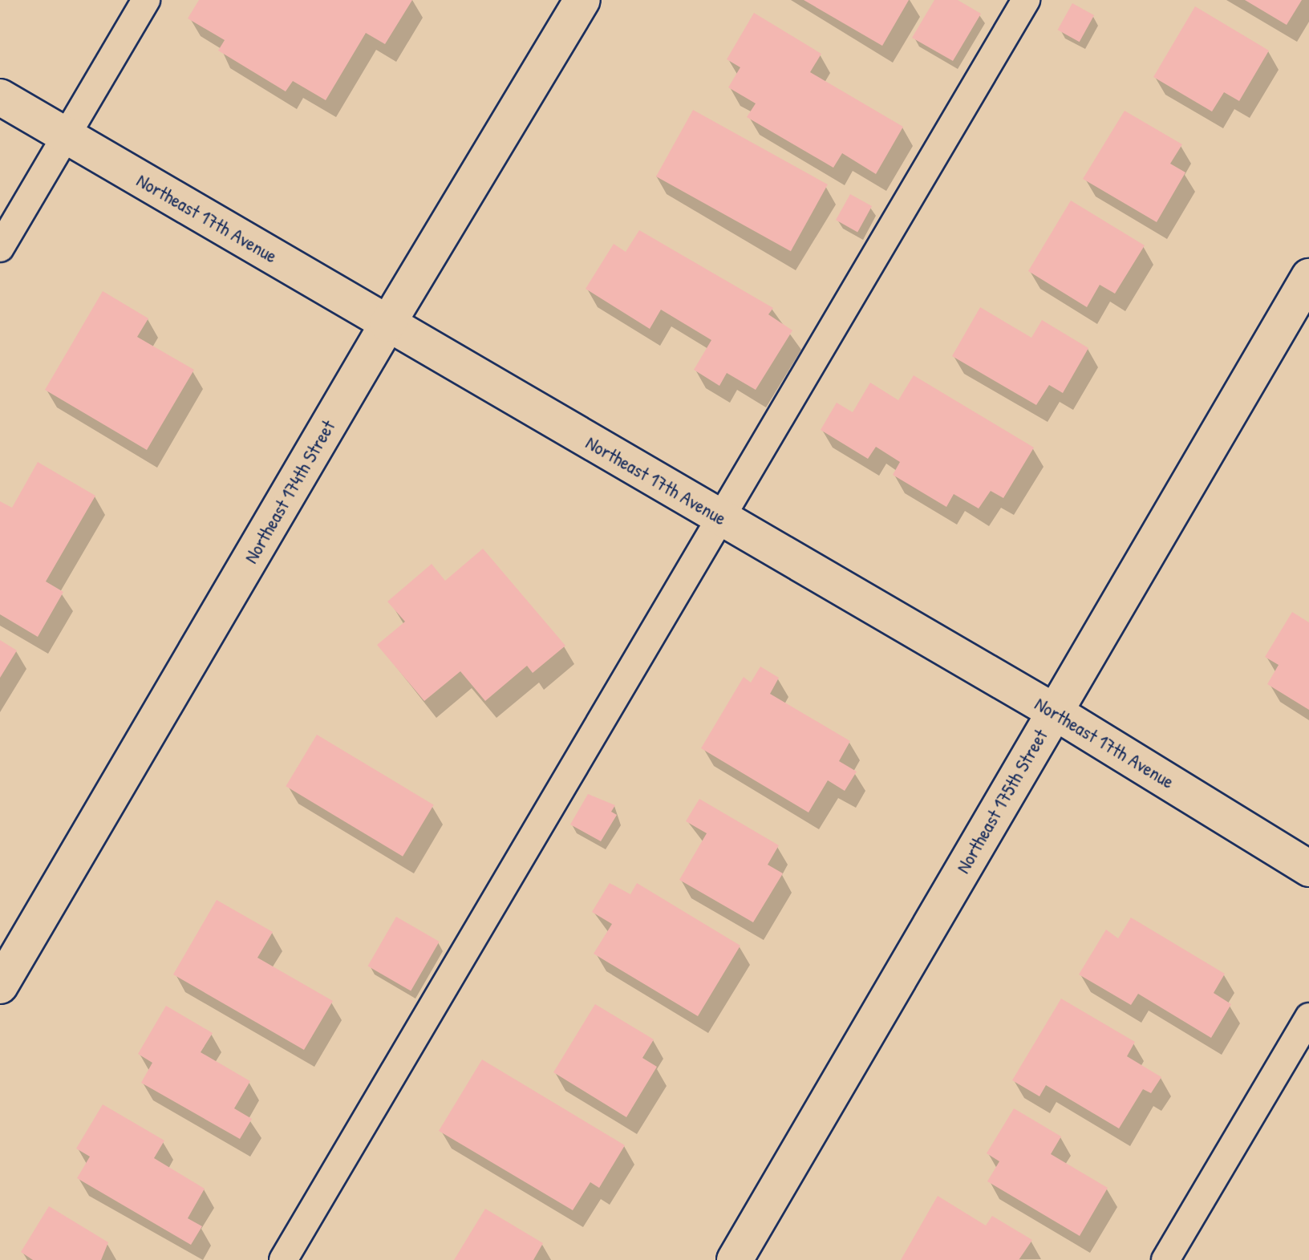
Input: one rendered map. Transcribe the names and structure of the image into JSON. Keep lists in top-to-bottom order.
{
  "streets": {
    "street": ["Northeast 17th Avenue", "Northeast 174th Street", "Northeast 175th Street"]
  },
  "crossings": [
    ["Northeast 17th Avenue", "Northeast 174th Street"],
    ["Northeast 17th Avenue", "Northeast 175th Street"]
  ]
}
